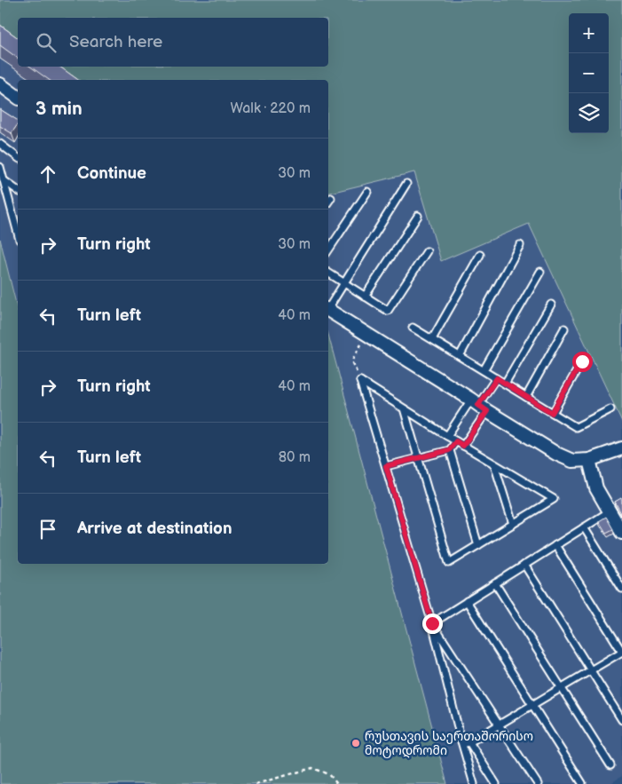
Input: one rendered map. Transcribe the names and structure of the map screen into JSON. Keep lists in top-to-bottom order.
{
  "places": ["რუსთავის საერთაშორისო მოტოდრომი"],
  "page": {
    "map_buttons": ["+", "−"],
    "search": "Search here",
    "heading": ["3 min", "Walk · 220 m"],
    "list": [
      ["Continue", "30 m"],
      ["Turn right", "30 m"],
      ["Turn left", "40 m"],
      ["Turn right", "40 m"],
      ["Turn left", "80 m"],
      "Arrive at destination"
    ]
  }
}
